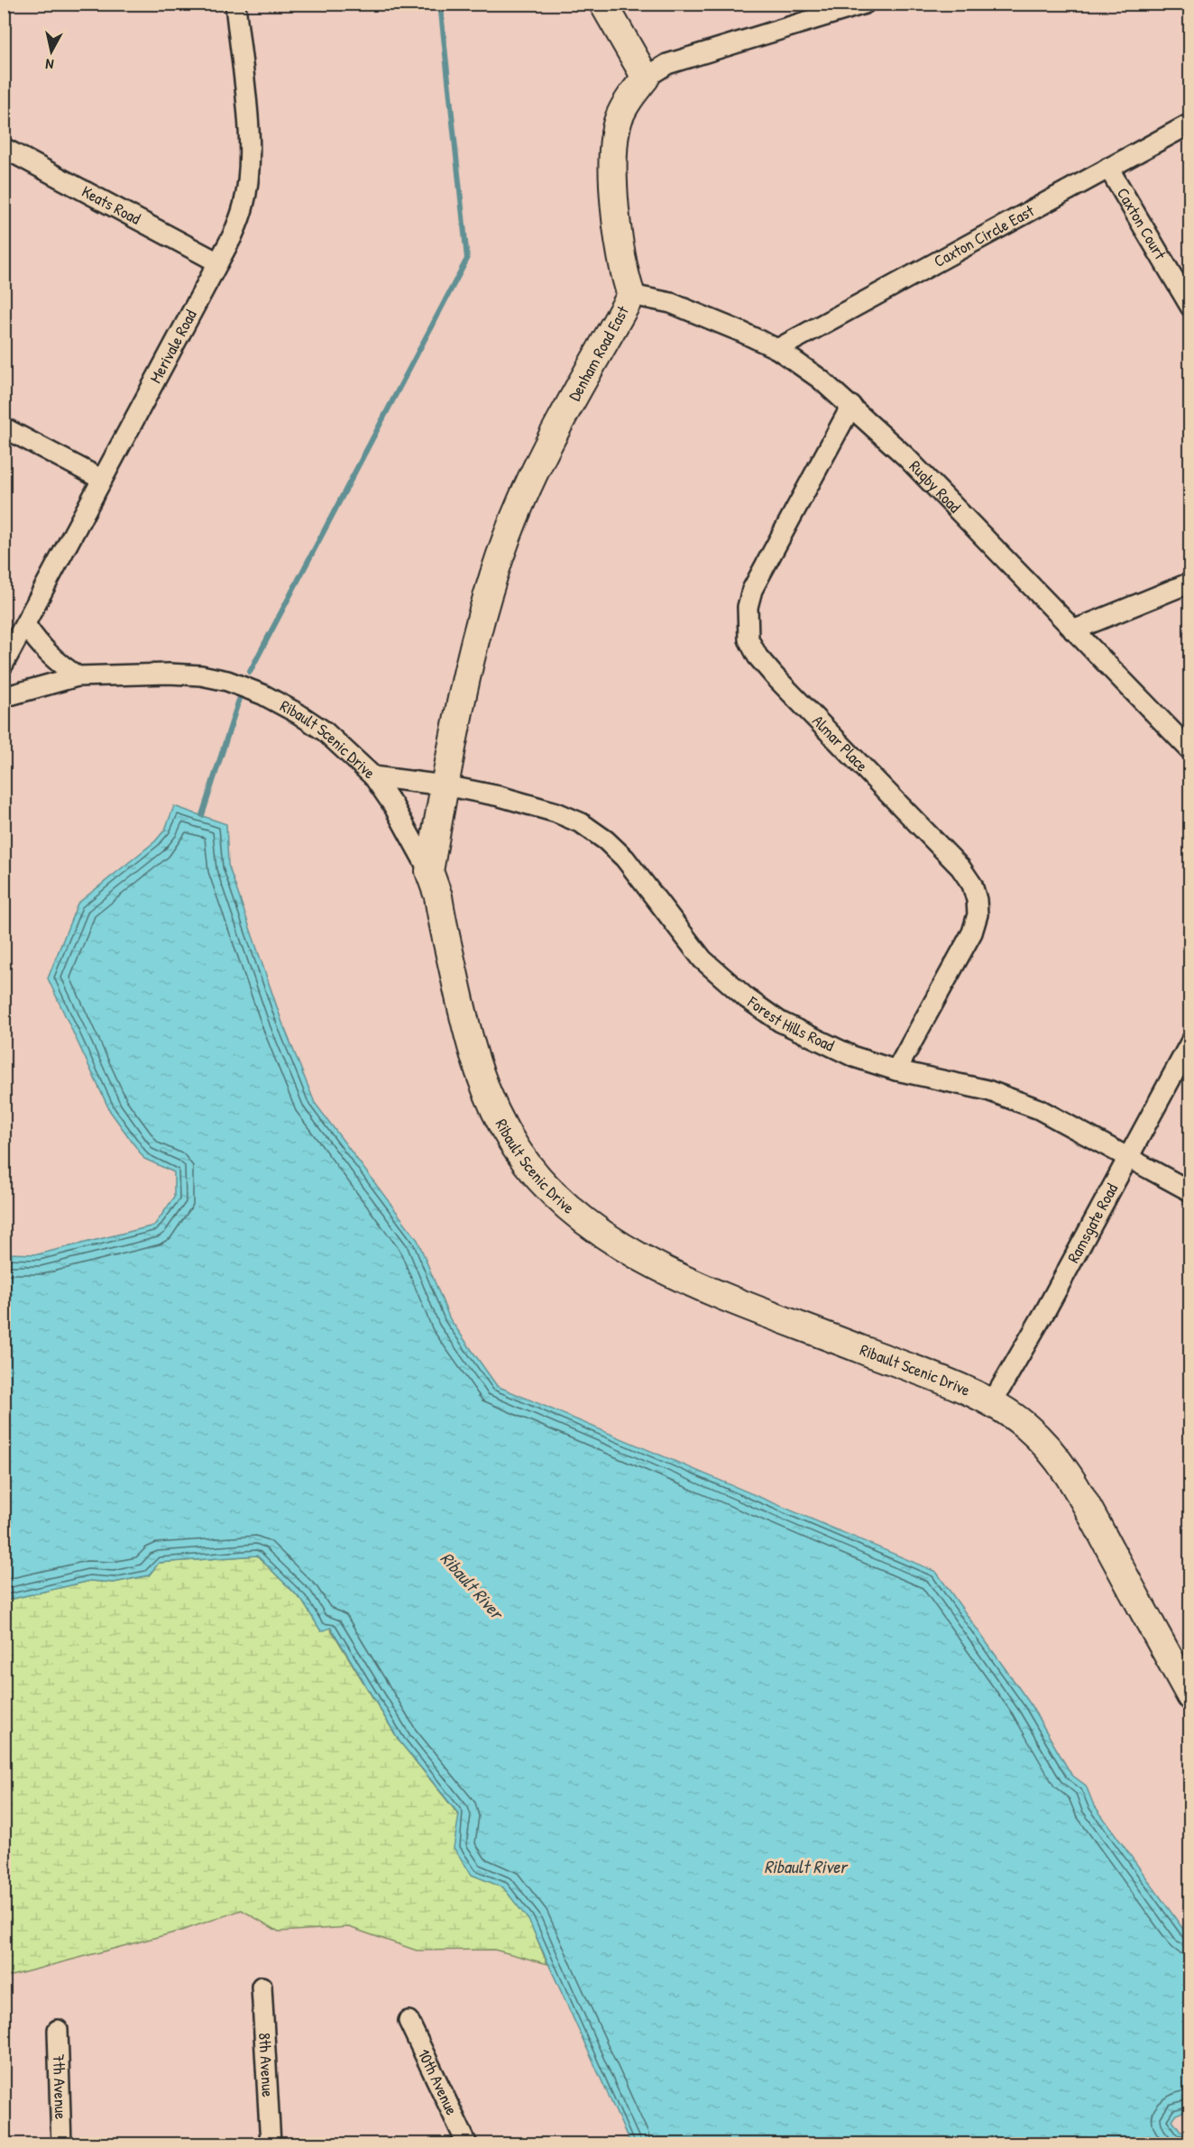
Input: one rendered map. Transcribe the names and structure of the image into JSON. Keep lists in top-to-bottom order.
{
  "streets": {
    "street": [
      "Keats Road",
      "Caxton Court",
      "Caxton Circle East",
      "Merivale Road",
      "Denham Road East",
      "Rugby Road",
      "Ribault Scenic Drive",
      "Almar Place",
      "Forest Hills Road",
      "Ramsgate Road",
      "8th Avenue",
      "10th Avenue",
      "7th Avenue"
    ]
  },
  "crossings": [
    ["Keats Road", "Merivale Road"],
    ["Caxton Court", "Caxton Circle East"],
    ["Caxton Circle East", "Rugby Road"],
    ["Denham Road East", "Rugby Road"],
    ["Denham Road East", "Ribault Scenic Drive"],
    ["Denham Road East", "Forest Hills Road"],
    ["Rugby Road", "Almar Place"],
    ["Ribault Scenic Drive", "Forest Hills Road"],
    ["Ribault Scenic Drive", "Ramsgate Road"],
    ["Almar Place", "Forest Hills Road"],
    ["Forest Hills Road", "Ramsgate Road"]
  ],
  "water": ["Ribault River"],
  "north": "bottom"
}
